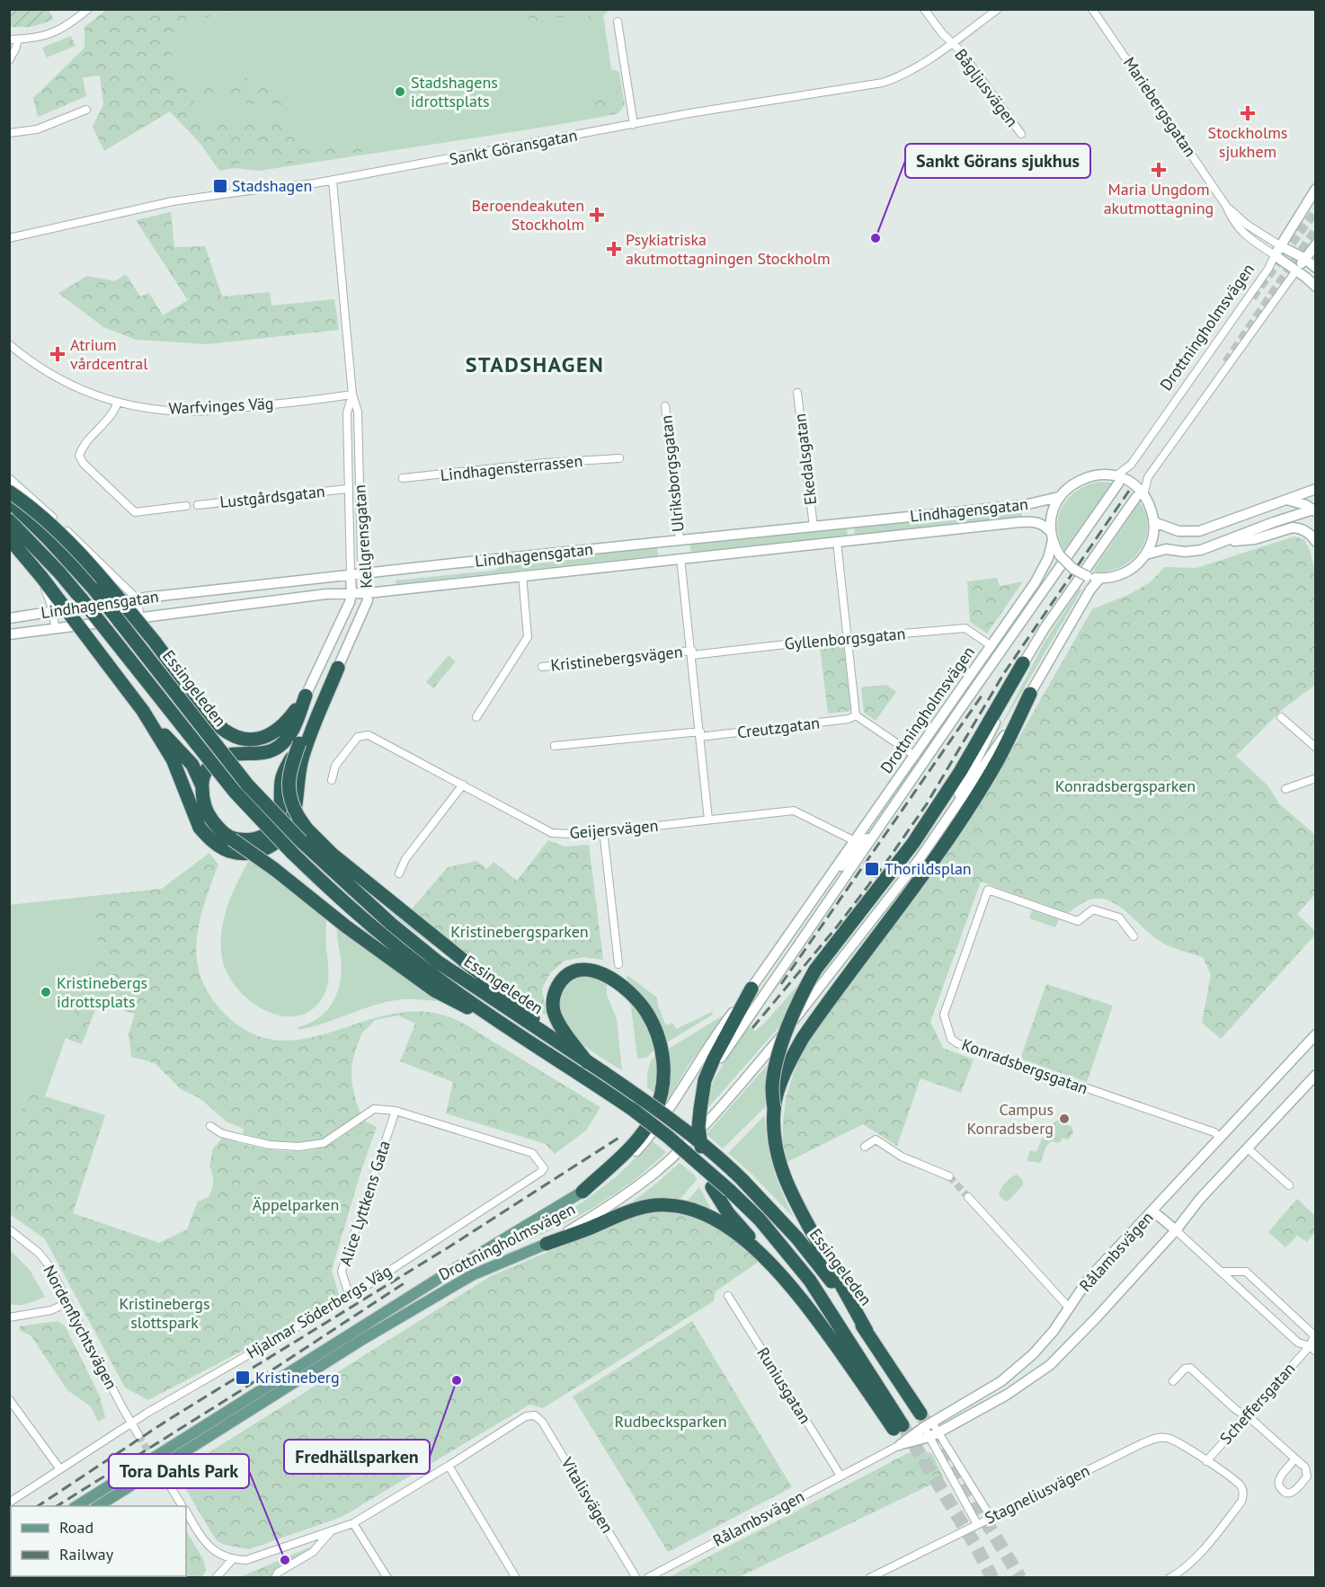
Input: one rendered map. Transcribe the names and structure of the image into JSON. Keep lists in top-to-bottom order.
{
  "streets": {
    "highway": ["Essingeleden"],
    "main road": [
      "Mariebergsgatan",
      "Drottningholmsvägen",
      "Lindhagensgatan",
      "Kellgrensgatan",
      "Rålambsvägen"
    ],
    "street": [
      "Bågljusvägen",
      "Sankt Göransgatan",
      "Warfvinges Väg",
      "Ekedalsgatan",
      "Lindhagensterrassen",
      "Ulriksborgsgatan",
      "Lustgårdsgatan",
      "Gyllenborgsgatan",
      "Kristinebergsvägen",
      "Creutzgatan",
      "Geijersvägen",
      "Konradsbergsgatan",
      "Alice Lyttkens Gata",
      "Hjalmar Söderbergs Väg",
      "Nordenflychtsvägen",
      "Runiusgatan",
      "Scheffersgatan",
      "Stagneliusvägen",
      "Vitalisvägen"
    ]
  },
  "crossings": [
    ["Bågljusvägen", "Sankt Göransgatan"],
    ["Mariebergsgatan", "Drottningholmsvägen"],
    ["Sankt Göransgatan", "Kellgrensgatan"],
    ["Drottningholmsvägen", "Lindhagensgatan"],
    ["Drottningholmsvägen", "Gyllenborgsgatan"],
    ["Drottningholmsvägen", "Geijersvägen"],
    ["Warfvinges Väg", "Kellgrensgatan"],
    ["Ekedalsgatan", "Lindhagensgatan"],
    ["Ulriksborgsgatan", "Lindhagensgatan"],
    ["Lustgårdsgatan", "Kellgrensgatan"],
    ["Lindhagensgatan", "Kellgrensgatan"],
    ["Lindhagensgatan", "Kristinebergsvägen"],
    ["Gyllenborgsgatan", "Kristinebergsvägen"],
    ["Kristinebergsvägen", "Creutzgatan"],
    ["Kristinebergsvägen", "Geijersvägen"],
    ["Essingeleden", "Rålambsvägen"],
    ["Konradsbergsgatan", "Rålambsvägen"],
    ["Alice Lyttkens Gata", "Hjalmar Söderbergs Väg"],
    ["Rålambsvägen", "Runiusgatan"],
    ["Hjalmar Söderbergs Väg", "Nordenflychtsvägen"],
    ["Scheffersgatan", "Stagneliusvägen"]
  ],
  "districts": ["STADSHAGEN"],
  "parks": [
    "Konradsbergsparken",
    "Kristinebergsparken",
    "Äppelparken",
    "Kristinebergs slottspark",
    "Rudbecksparken"
  ],
  "places": {
    "other": [
      "Stadshagens idrottsplats",
      "Sankt Görans sjukhus",
      "Kristinebergs idrottsplats",
      "Campus Konradsberg",
      "Fredhällsparken",
      "Tora Dahls Park"
    ],
    "health": [
      "Stockholms sjukhem",
      "Maria Ungdom akutmottagning",
      "Beroendeakuten Stockholm",
      "Psykiatriska akutmottagningen Stockholm",
      "Atrium vårdcentral"
    ],
    "transit": ["Stadshagen", "Thorildsplan", "Kristineberg"]
  },
  "legend": ["Road", "Railway"]
}
